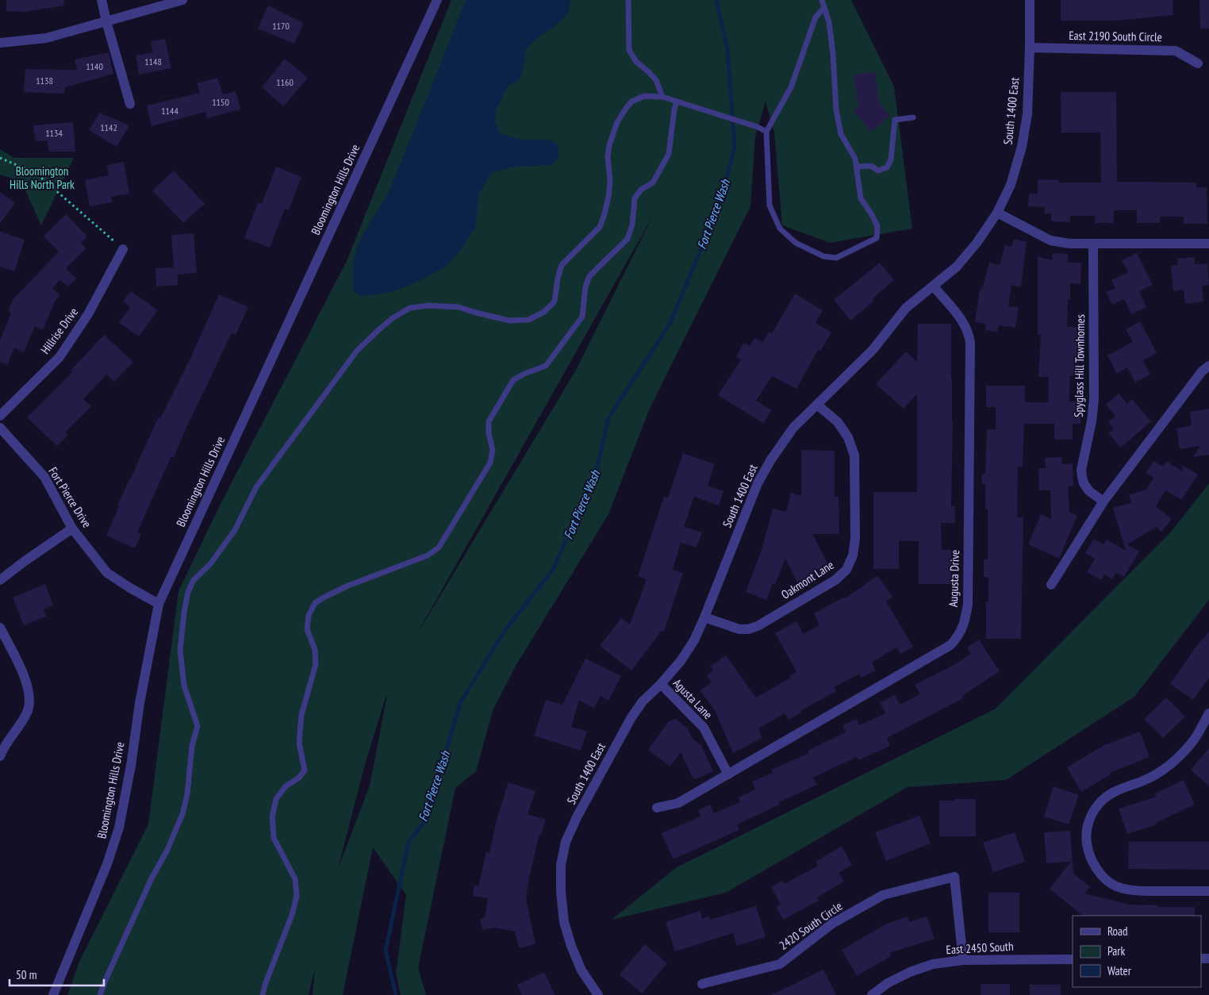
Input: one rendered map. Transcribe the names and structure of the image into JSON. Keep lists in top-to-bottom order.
{
  "streets": {
    "street": [
      "East 2190 South Circle",
      "South 1400 East",
      "Bloomington Hills Drive",
      "Hillrise Drive",
      "Spyglass Hill Townhomes",
      "Fort Pierce Drive",
      "Augusta Drive",
      "Oakmont Lane",
      "Agusta Lane",
      "2420 South Circle",
      "East 2450 South"
    ]
  },
  "crossings": [
    ["East 2190 South Circle", "South 1400 East"],
    ["South 1400 East", "Augusta Drive"],
    ["South 1400 East", "Oakmont Lane"],
    ["South 1400 East", "Agusta Lane"],
    ["Bloomington Hills Drive", "Fort Pierce Drive"],
    ["Augusta Drive", "Agusta Lane"],
    ["2420 South Circle", "East 2450 South"]
  ],
  "water": ["Fort Pierce Wash"],
  "parks": ["Bloomington Hills North Park"],
  "house_numbers": [
    "1170",
    "1148",
    "1140",
    "1138",
    "1160",
    "1150",
    "1144",
    "1142",
    "1134"
  ],
  "legend": ["Road", "Park", "Water"],
  "scale_bar": "50 m"
}
